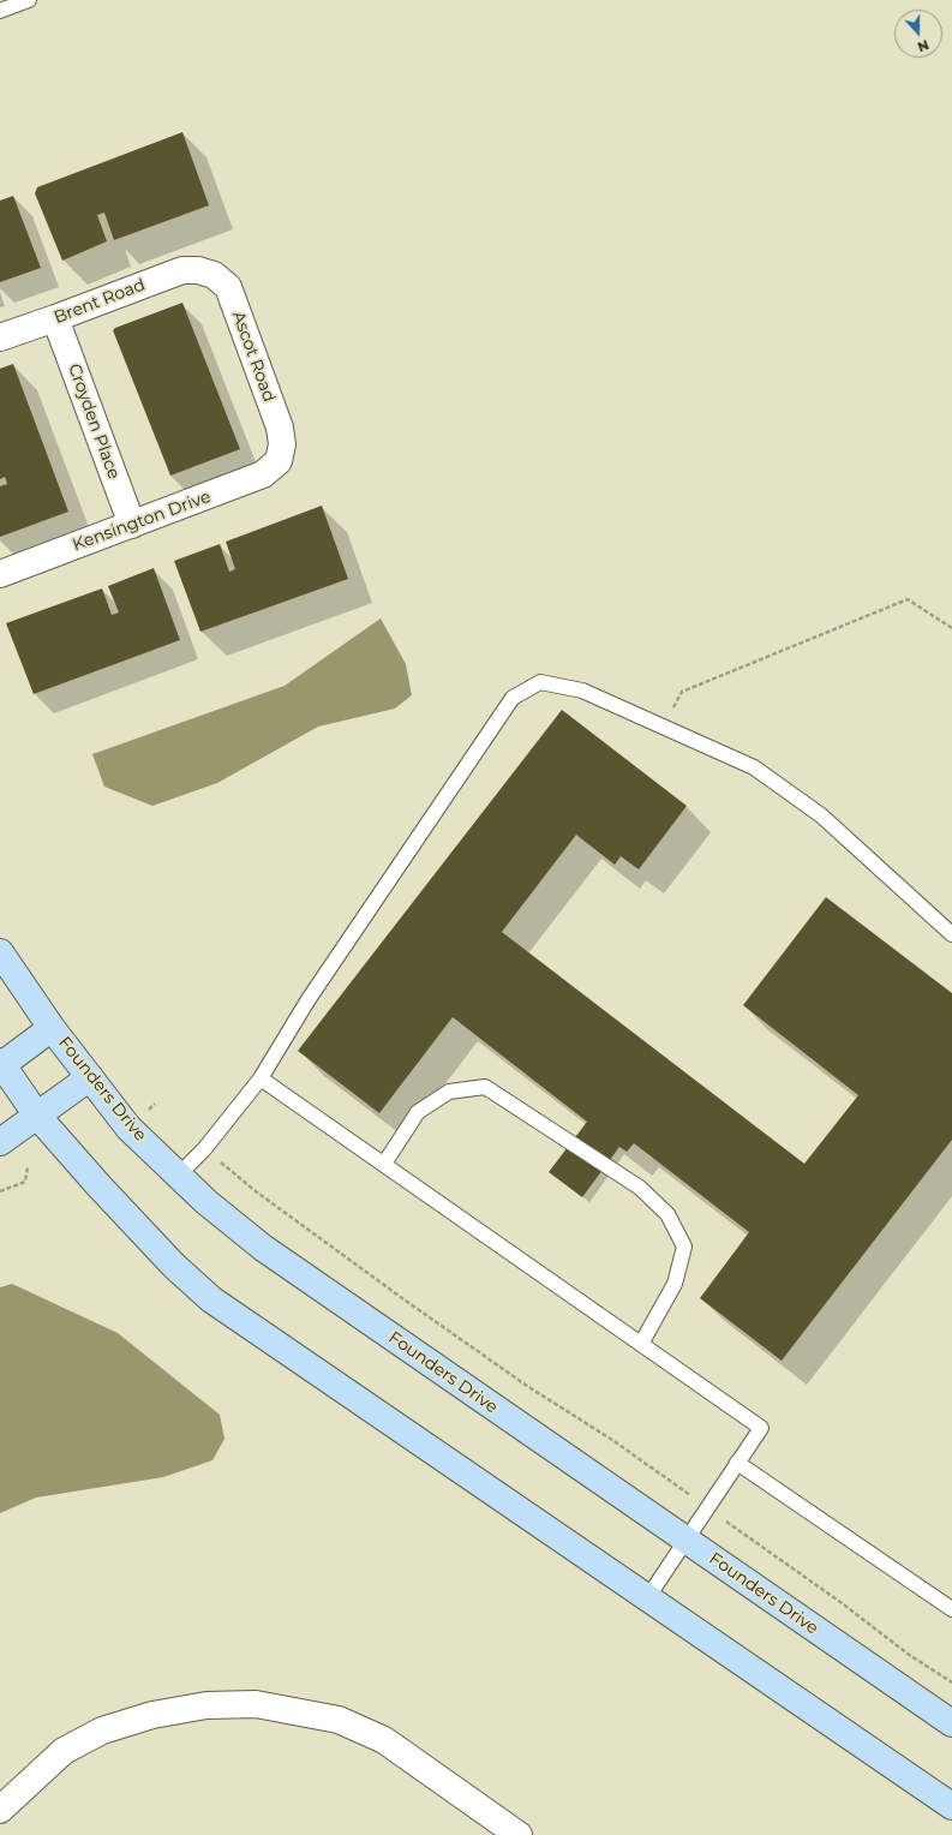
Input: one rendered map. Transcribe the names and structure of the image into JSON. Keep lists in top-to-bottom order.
{
  "streets": {
    "main road": ["Founders Drive"],
    "street": [
      "Brent Road",
      "Ascot Road",
      "Croyden Place",
      "Kensington Drive"
    ]
  },
  "crossings": [
    ["Brent Road", "Ascot Road"],
    ["Brent Road", "Croyden Place"],
    ["Ascot Road", "Kensington Drive"],
    ["Croyden Place", "Kensington Drive"]
  ],
  "north": "bottom"
}
